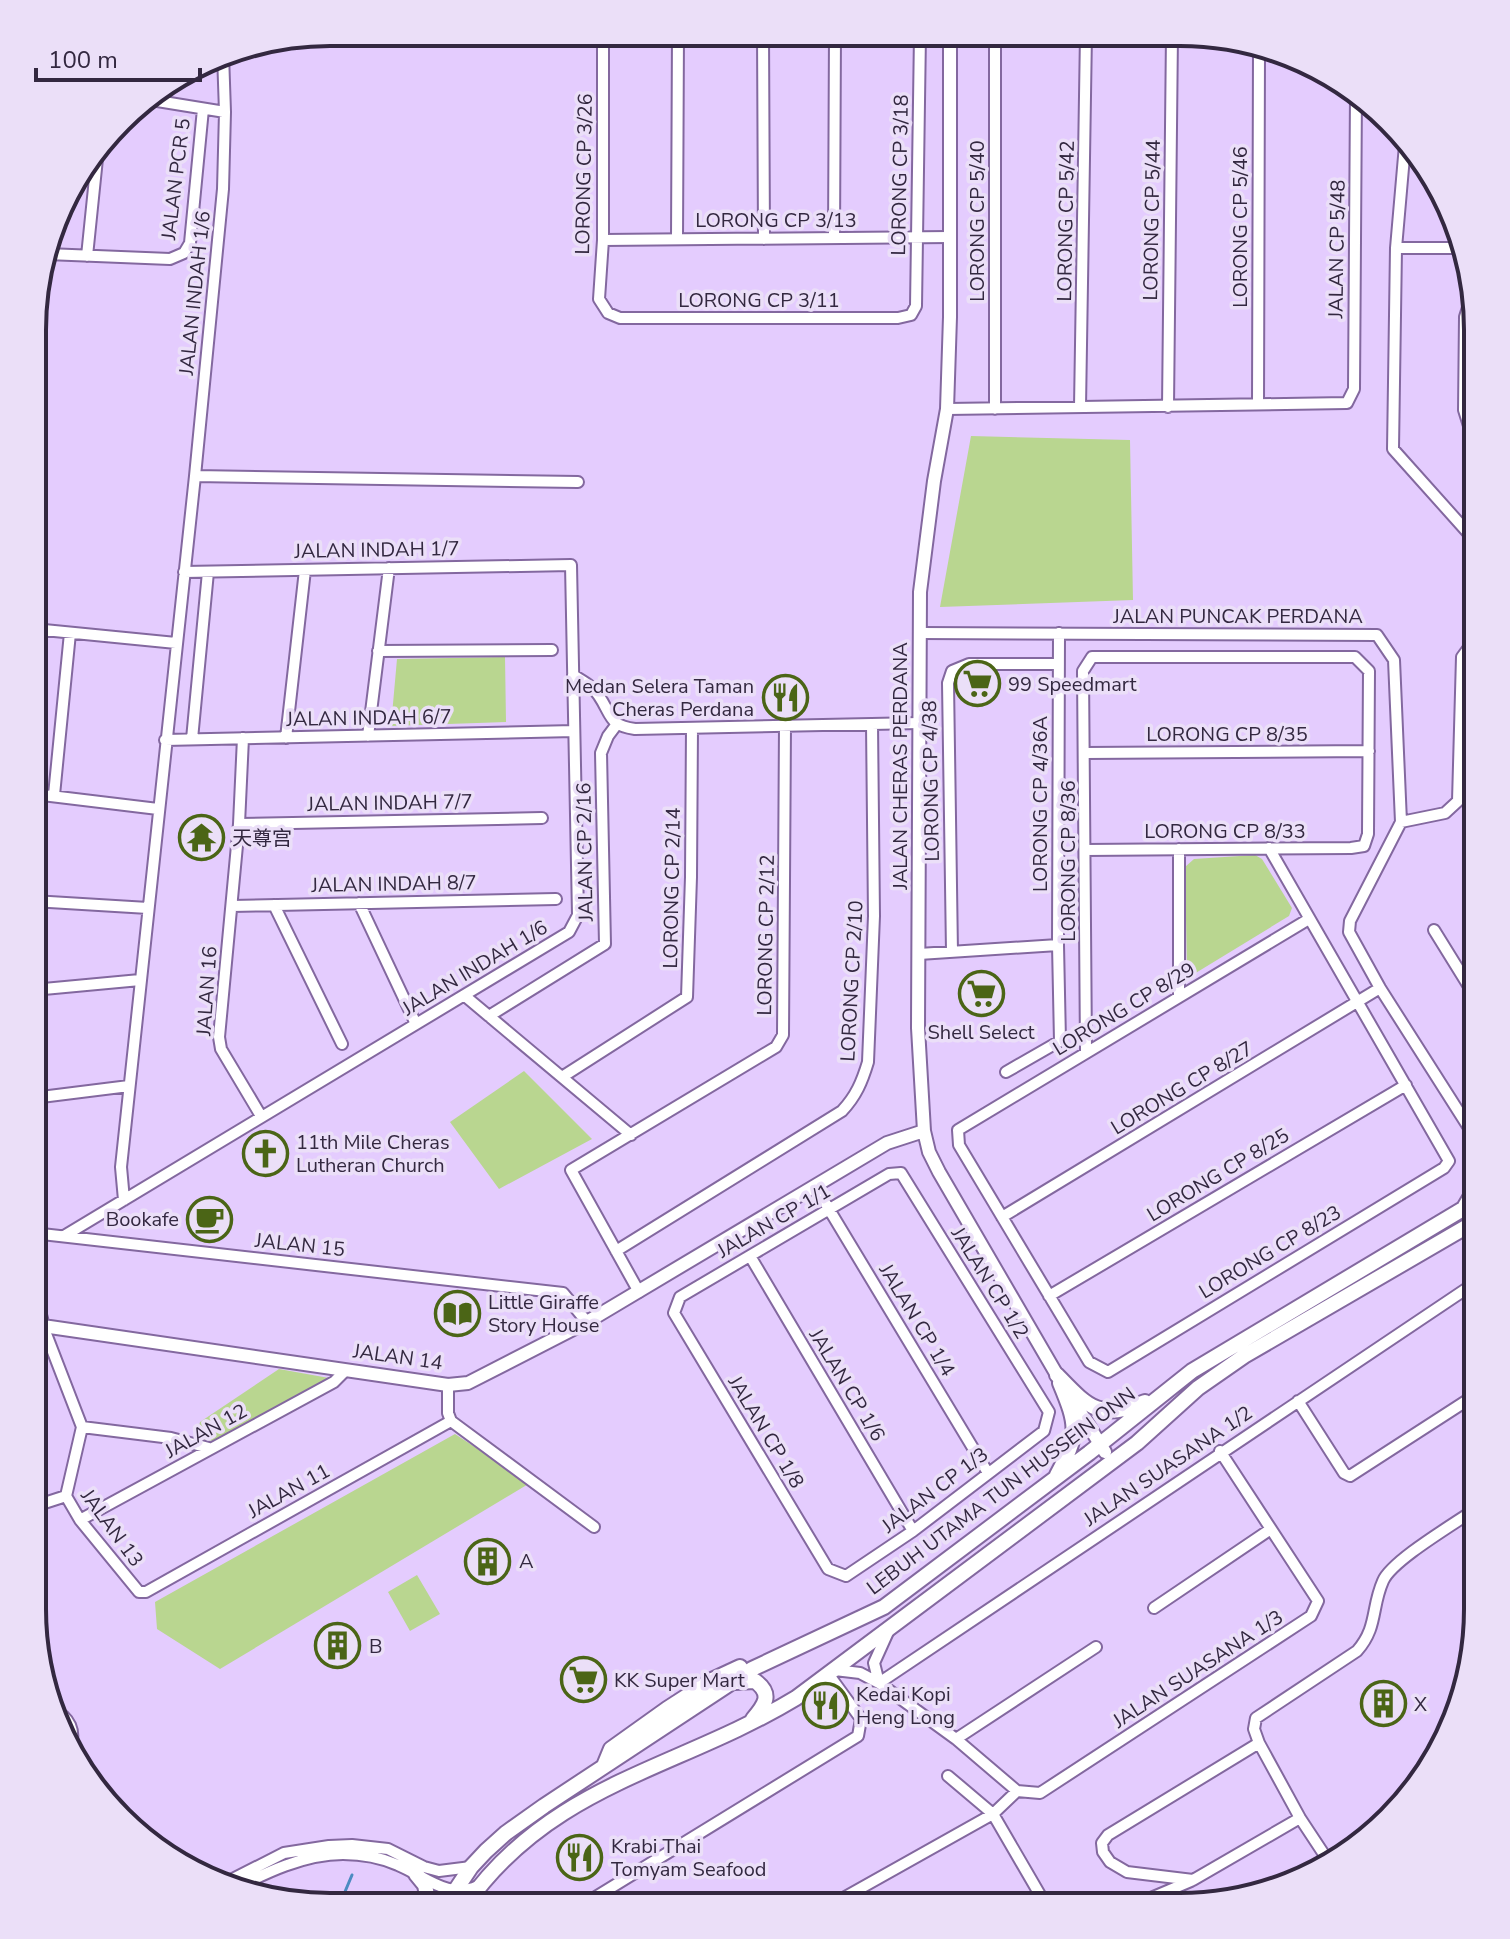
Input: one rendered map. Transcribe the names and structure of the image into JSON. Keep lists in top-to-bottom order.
{
  "streets": {
    "main road": ["LEBUH UTAMA TUN HUSSEIN ONN"],
    "street": [
      "LORONG CP 3/26",
      "LORONG CP 3/18",
      "JALAN PCR 5",
      "LORONG CP 3/13",
      "LORONG CP 5/44",
      "LORONG CP 5/40",
      "LORONG CP 5/42",
      "LORONG CP 5/46",
      "JALAN CP 5/48",
      "JALAN INDAH 1/6",
      "LORONG CP 3/11",
      "JALAN INDAH 1/7",
      "JALAN PUNCAK PERDANA",
      "JALAN INDAH 6/7",
      "LORONG CP 8/35",
      "JALAN CHERAS PERDANA",
      "LORONG CP 4/38",
      "JALAN INDAH 7/7",
      "LORONG CP 4/36A",
      "LORONG CP 8/33",
      "JALAN CP 2/16",
      "LORONG CP 8/36",
      "JALAN INDAH 8/7",
      "LORONG CP 2/14",
      "LORONG CP 2/12",
      "LORONG CP 2/10",
      "JALAN 16",
      "LORONG CP 8/29",
      "LORONG CP 8/27",
      "LORONG CP 8/25",
      "JALAN CP 1/1",
      "JALAN 15",
      "LORONG CP 8/23",
      "JALAN CP 1/2",
      "JALAN CP 1/4",
      "JALAN 14",
      "JALAN CP 1/6",
      "JALAN 12",
      "JALAN CP 1/8",
      "JALAN SUASANA 1/2",
      "JALAN CP 1/3",
      "JALAN 11",
      "JALAN 13",
      "JALAN SUASANA 1/3"
    ]
  },
  "crossings": [
    ["LORONG CP 3/26", "LORONG CP 3/13"],
    ["LORONG CP 3/26", "LORONG CP 3/11"],
    ["LORONG CP 3/18", "LORONG CP 3/13"],
    ["LORONG CP 3/18", "LORONG CP 3/11"],
    ["LORONG CP 3/13", "JALAN CHERAS PERDANA"],
    ["LORONG CP 5/46", "JALAN CP 5/48"],
    ["JALAN INDAH 1/6", "JALAN INDAH 1/7"],
    ["JALAN INDAH 1/6", "JALAN INDAH 6/7"],
    ["JALAN INDAH 1/6", "JALAN 16"],
    ["JALAN INDAH 1/6", "JALAN 15"],
    ["JALAN PUNCAK PERDANA", "JALAN CHERAS PERDANA"],
    ["JALAN PUNCAK PERDANA", "LORONG CP 4/36A"],
    ["JALAN PUNCAK PERDANA", "LORONG CP 8/27"],
    ["JALAN INDAH 6/7", "JALAN 16"],
    ["LORONG CP 8/35", "LORONG CP 8/33"],
    ["LORONG CP 8/35", "LORONG CP 8/36"],
    ["JALAN CHERAS PERDANA", "JALAN 14"],
    ["JALAN CHERAS PERDANA", "LEBUH UTAMA TUN HUSSEIN ONN"],
    ["LORONG CP 4/38", "LORONG CP 4/36A"],
    ["JALAN INDAH 7/7", "JALAN 16"],
    ["LORONG CP 8/33", "LORONG CP 8/36"],
    ["LORONG CP 8/36", "LORONG CP 8/29"],
    ["JALAN INDAH 8/7", "JALAN 16"],
    ["LORONG CP 2/12", "LORONG CP 2/10"],
    ["LORONG CP 8/29", "LORONG CP 8/27"],
    ["LORONG CP 8/25", "LORONG CP 8/23"],
    ["JALAN CP 1/1", "JALAN CP 1/2"],
    ["JALAN CP 1/1", "JALAN CP 1/4"],
    ["JALAN CP 1/1", "JALAN CP 1/6"],
    ["JALAN CP 1/1", "JALAN CP 1/8"],
    ["JALAN 15", "JALAN 14"],
    ["JALAN CP 1/2", "JALAN CP 1/3"],
    ["JALAN CP 1/4", "JALAN 14"],
    ["JALAN CP 1/4", "JALAN CP 1/3"],
    ["JALAN 14", "JALAN 12"],
    ["JALAN CP 1/6", "JALAN CP 1/3"],
    ["JALAN 12", "JALAN 13"],
    ["JALAN CP 1/8", "JALAN CP 1/3"],
    ["JALAN SUASANA 1/2", "JALAN SUASANA 1/3"],
    ["JALAN 11", "JALAN 13"]
  ],
  "places": {
    "supermarket": ["99 Speedmart", "Shell Select", "KK Super Mart"],
    "restaurant": ["Medan Selera Taman Cheras Perdana", "Kedai Kopi Heng Long", "Krabi Thai Tomyam Seafood"],
    "temple": ["天尊宫"],
    "church": ["11th Mile Cheras Lutheran Church"],
    "cafe": ["Bookafe"],
    "library": ["Little Giraffe Story House"],
    "building": ["A", "B", "X"]
  },
  "scale_bar": "100 m"
}
